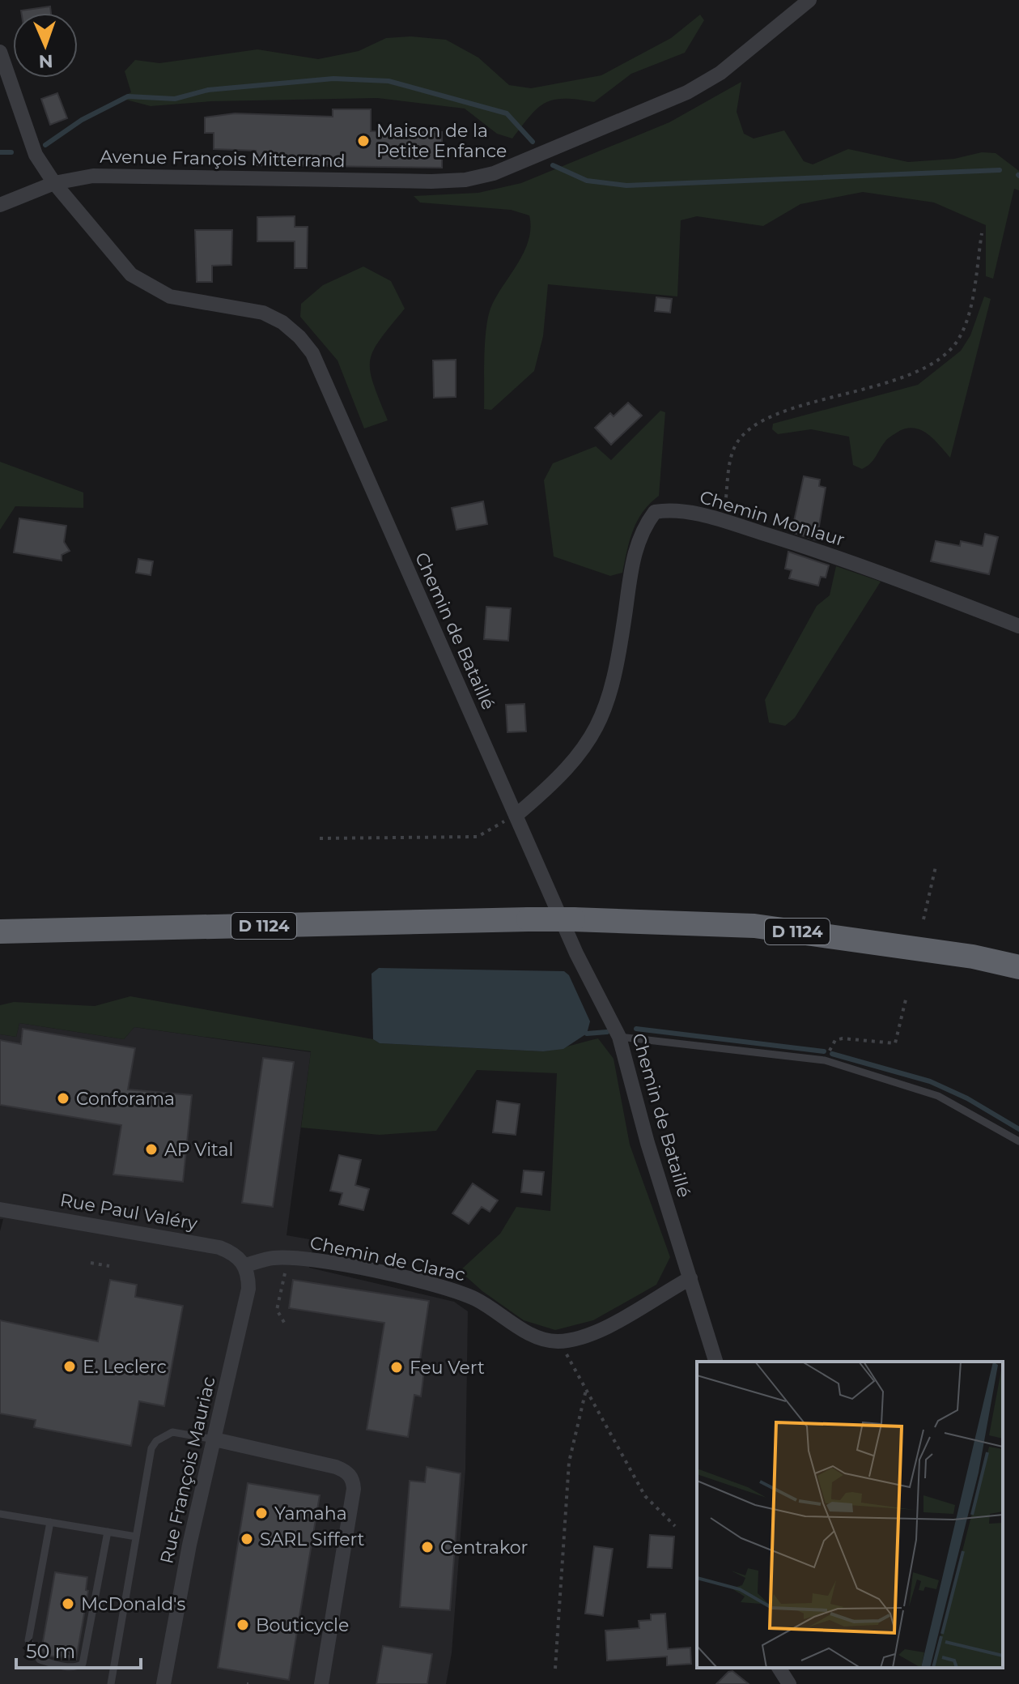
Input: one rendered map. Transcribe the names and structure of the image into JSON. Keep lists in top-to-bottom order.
{
  "streets": {
    "highway": ["D 1124"],
    "street": [
      "Avenue François Mitterrand",
      "Chemin Monlaur",
      "Chemin de Bataillé",
      "Rue Paul Valéry",
      "Chemin de Clarac",
      "Rue François Mauriac"
    ]
  },
  "crossings": [
    ["Avenue François Mitterrand", "Chemin de Bataillé"],
    ["Chemin Monlaur", "Chemin de Bataillé"],
    ["Rue Paul Valéry", "Chemin de Clarac"],
    ["Rue Paul Valéry", "Rue François Mauriac"],
    ["Chemin de Clarac", "Rue François Mauriac"]
  ],
  "places": [
    "Maison de la Petite Enfance",
    "Conforama",
    "AP Vital",
    "E. Leclerc",
    "Feu Vert",
    "Yamaha",
    "SARL Siffert",
    "Centrakor",
    "McDonald's",
    "Bouticycle"
  ],
  "scale_bar": "50 m",
  "north": "bottom"
}
